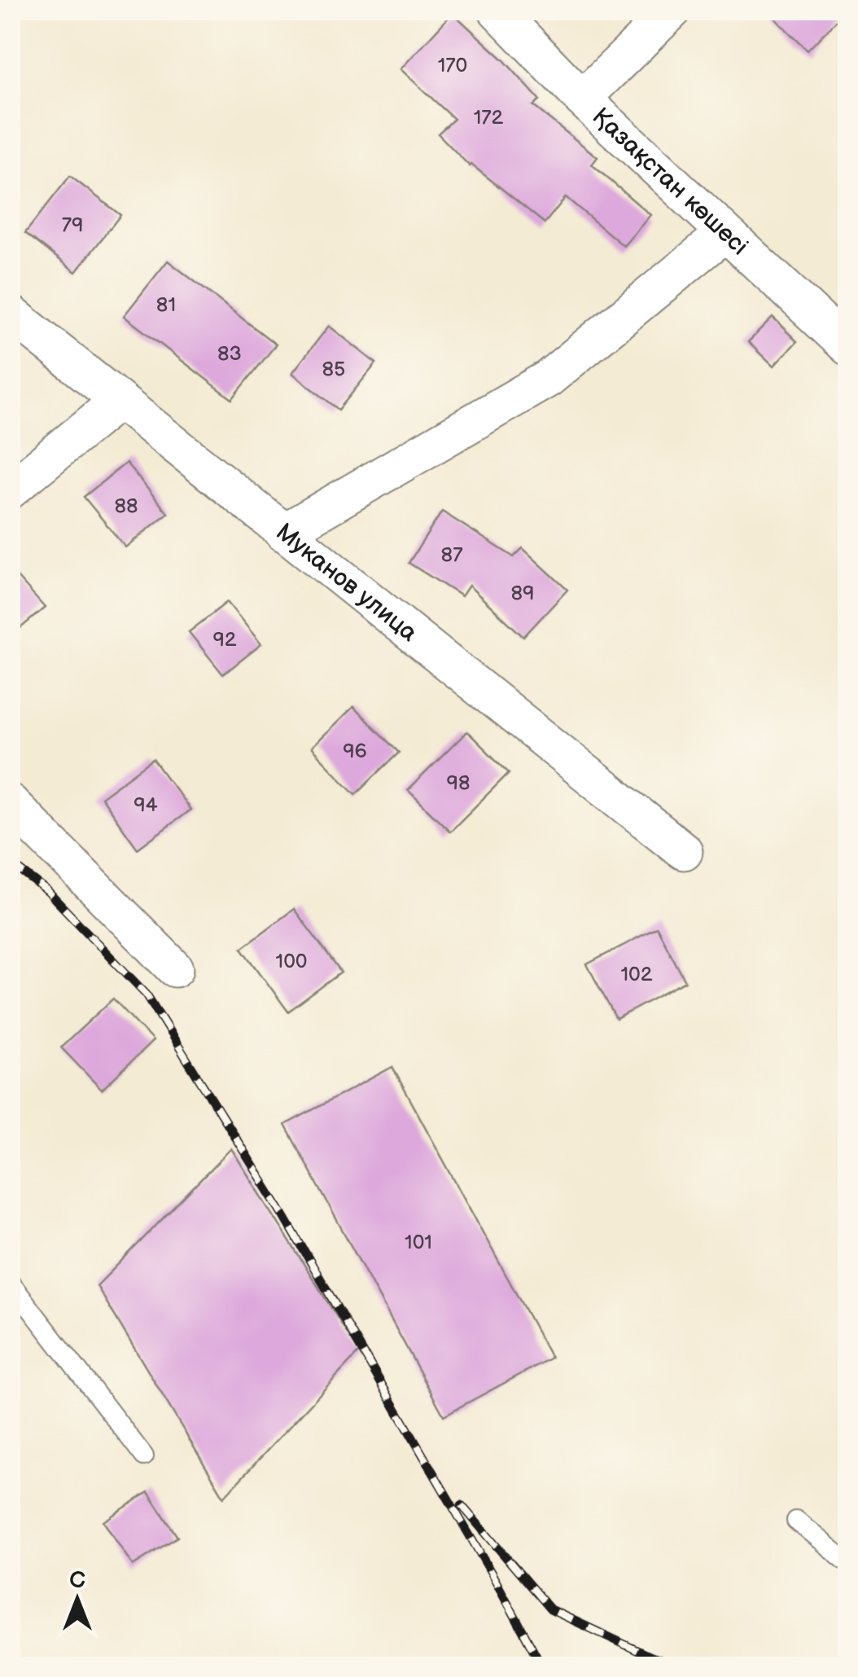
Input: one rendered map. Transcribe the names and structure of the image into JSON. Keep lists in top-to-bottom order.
{
  "streets": {
    "street": ["Қазақстан көшесі", "Муканов улица"]
  },
  "house_numbers": [
    "170",
    "172",
    "79",
    "81",
    "83",
    "85",
    "88",
    "87",
    "89",
    "92",
    "96",
    "98",
    "94",
    "100",
    "102",
    "101"
  ],
  "north": "top"
}
